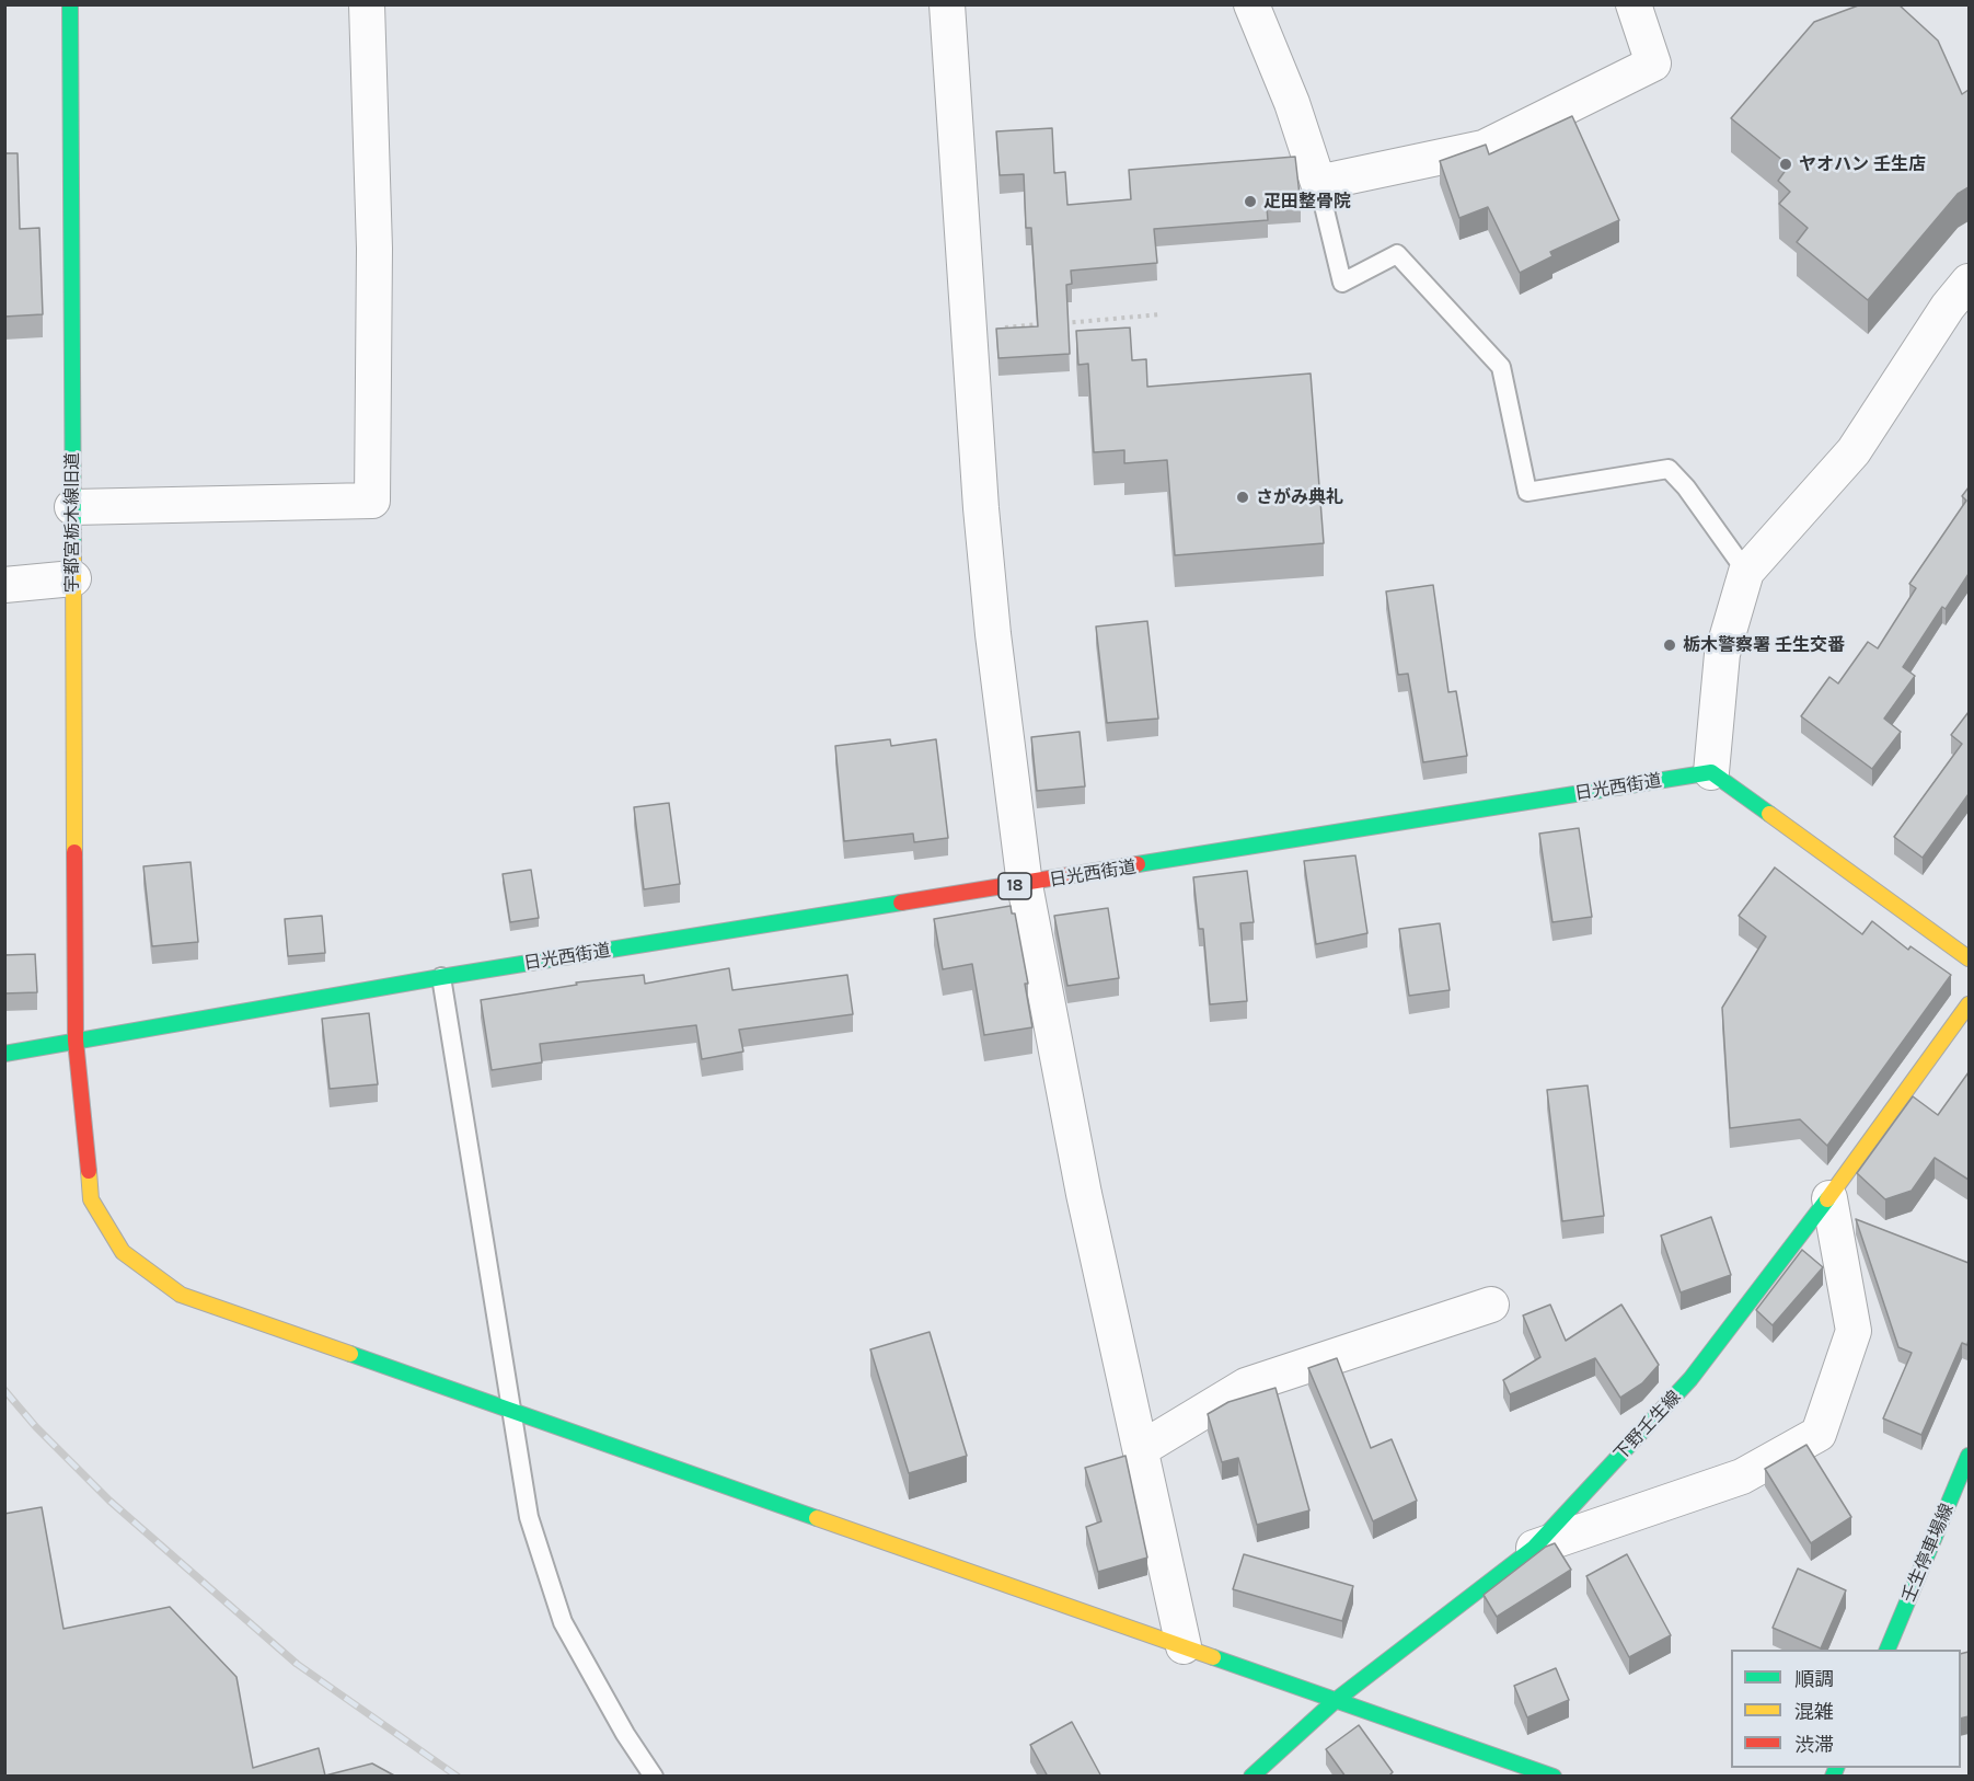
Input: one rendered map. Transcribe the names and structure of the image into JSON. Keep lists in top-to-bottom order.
{
  "streets": {
    "main road": [
      "宇都宮栃木線旧道",
      "日光西街道",
      "18",
      "下野壬生線",
      "壬生停車場線"
    ]
  },
  "crossings": [
    ["宇都宮栃木線旧道", "日光西街道"],
    ["宇都宮栃木線旧道", "下野壬生線"]
  ],
  "places": [
    "ヤオハン 壬生店",
    "疋田整骨院",
    "さがみ典礼",
    "栃木警察署 壬生交番"
  ],
  "legend": ["順調", "混雑", "渋滞"]
}
